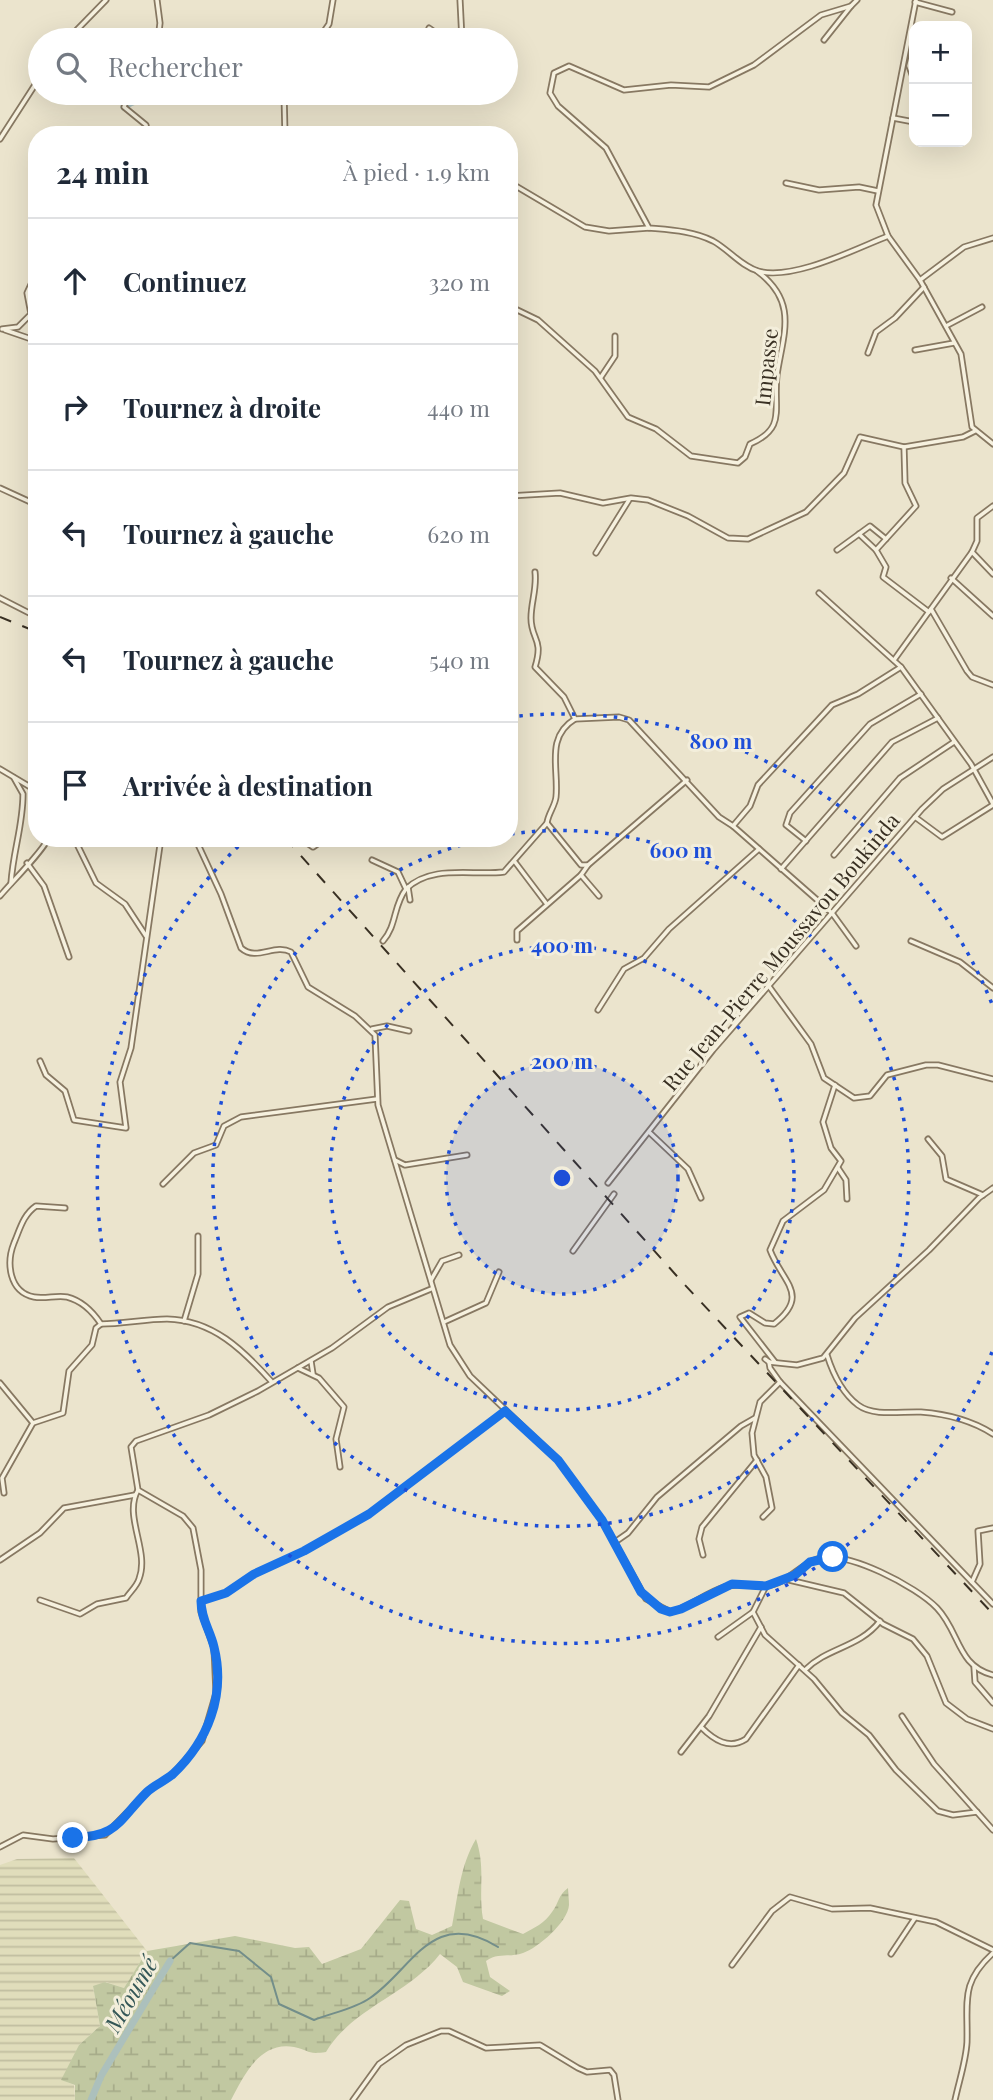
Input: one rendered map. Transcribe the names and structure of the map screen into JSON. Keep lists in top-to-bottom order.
{
  "streets": {
    "street": ["Impasse", "Rue Jean-Pierre Moussavou Boukinda"]
  },
  "water": ["Méoumé"],
  "page": {
    "map_buttons": ["+", "−"],
    "search": "Rechercher",
    "heading": ["24 min", "À pied · 1.9 km"],
    "list": [
      ["Continuez", "320 m"],
      ["Tournez à droite", "440 m"],
      ["Tournez à gauche", "620 m"],
      ["Tournez à gauche", "540 m"],
      "Arrivée à destination"
    ]
  },
  "rings": [
    "800 m",
    "600 m",
    "400 m",
    "200 m"
  ]
}
